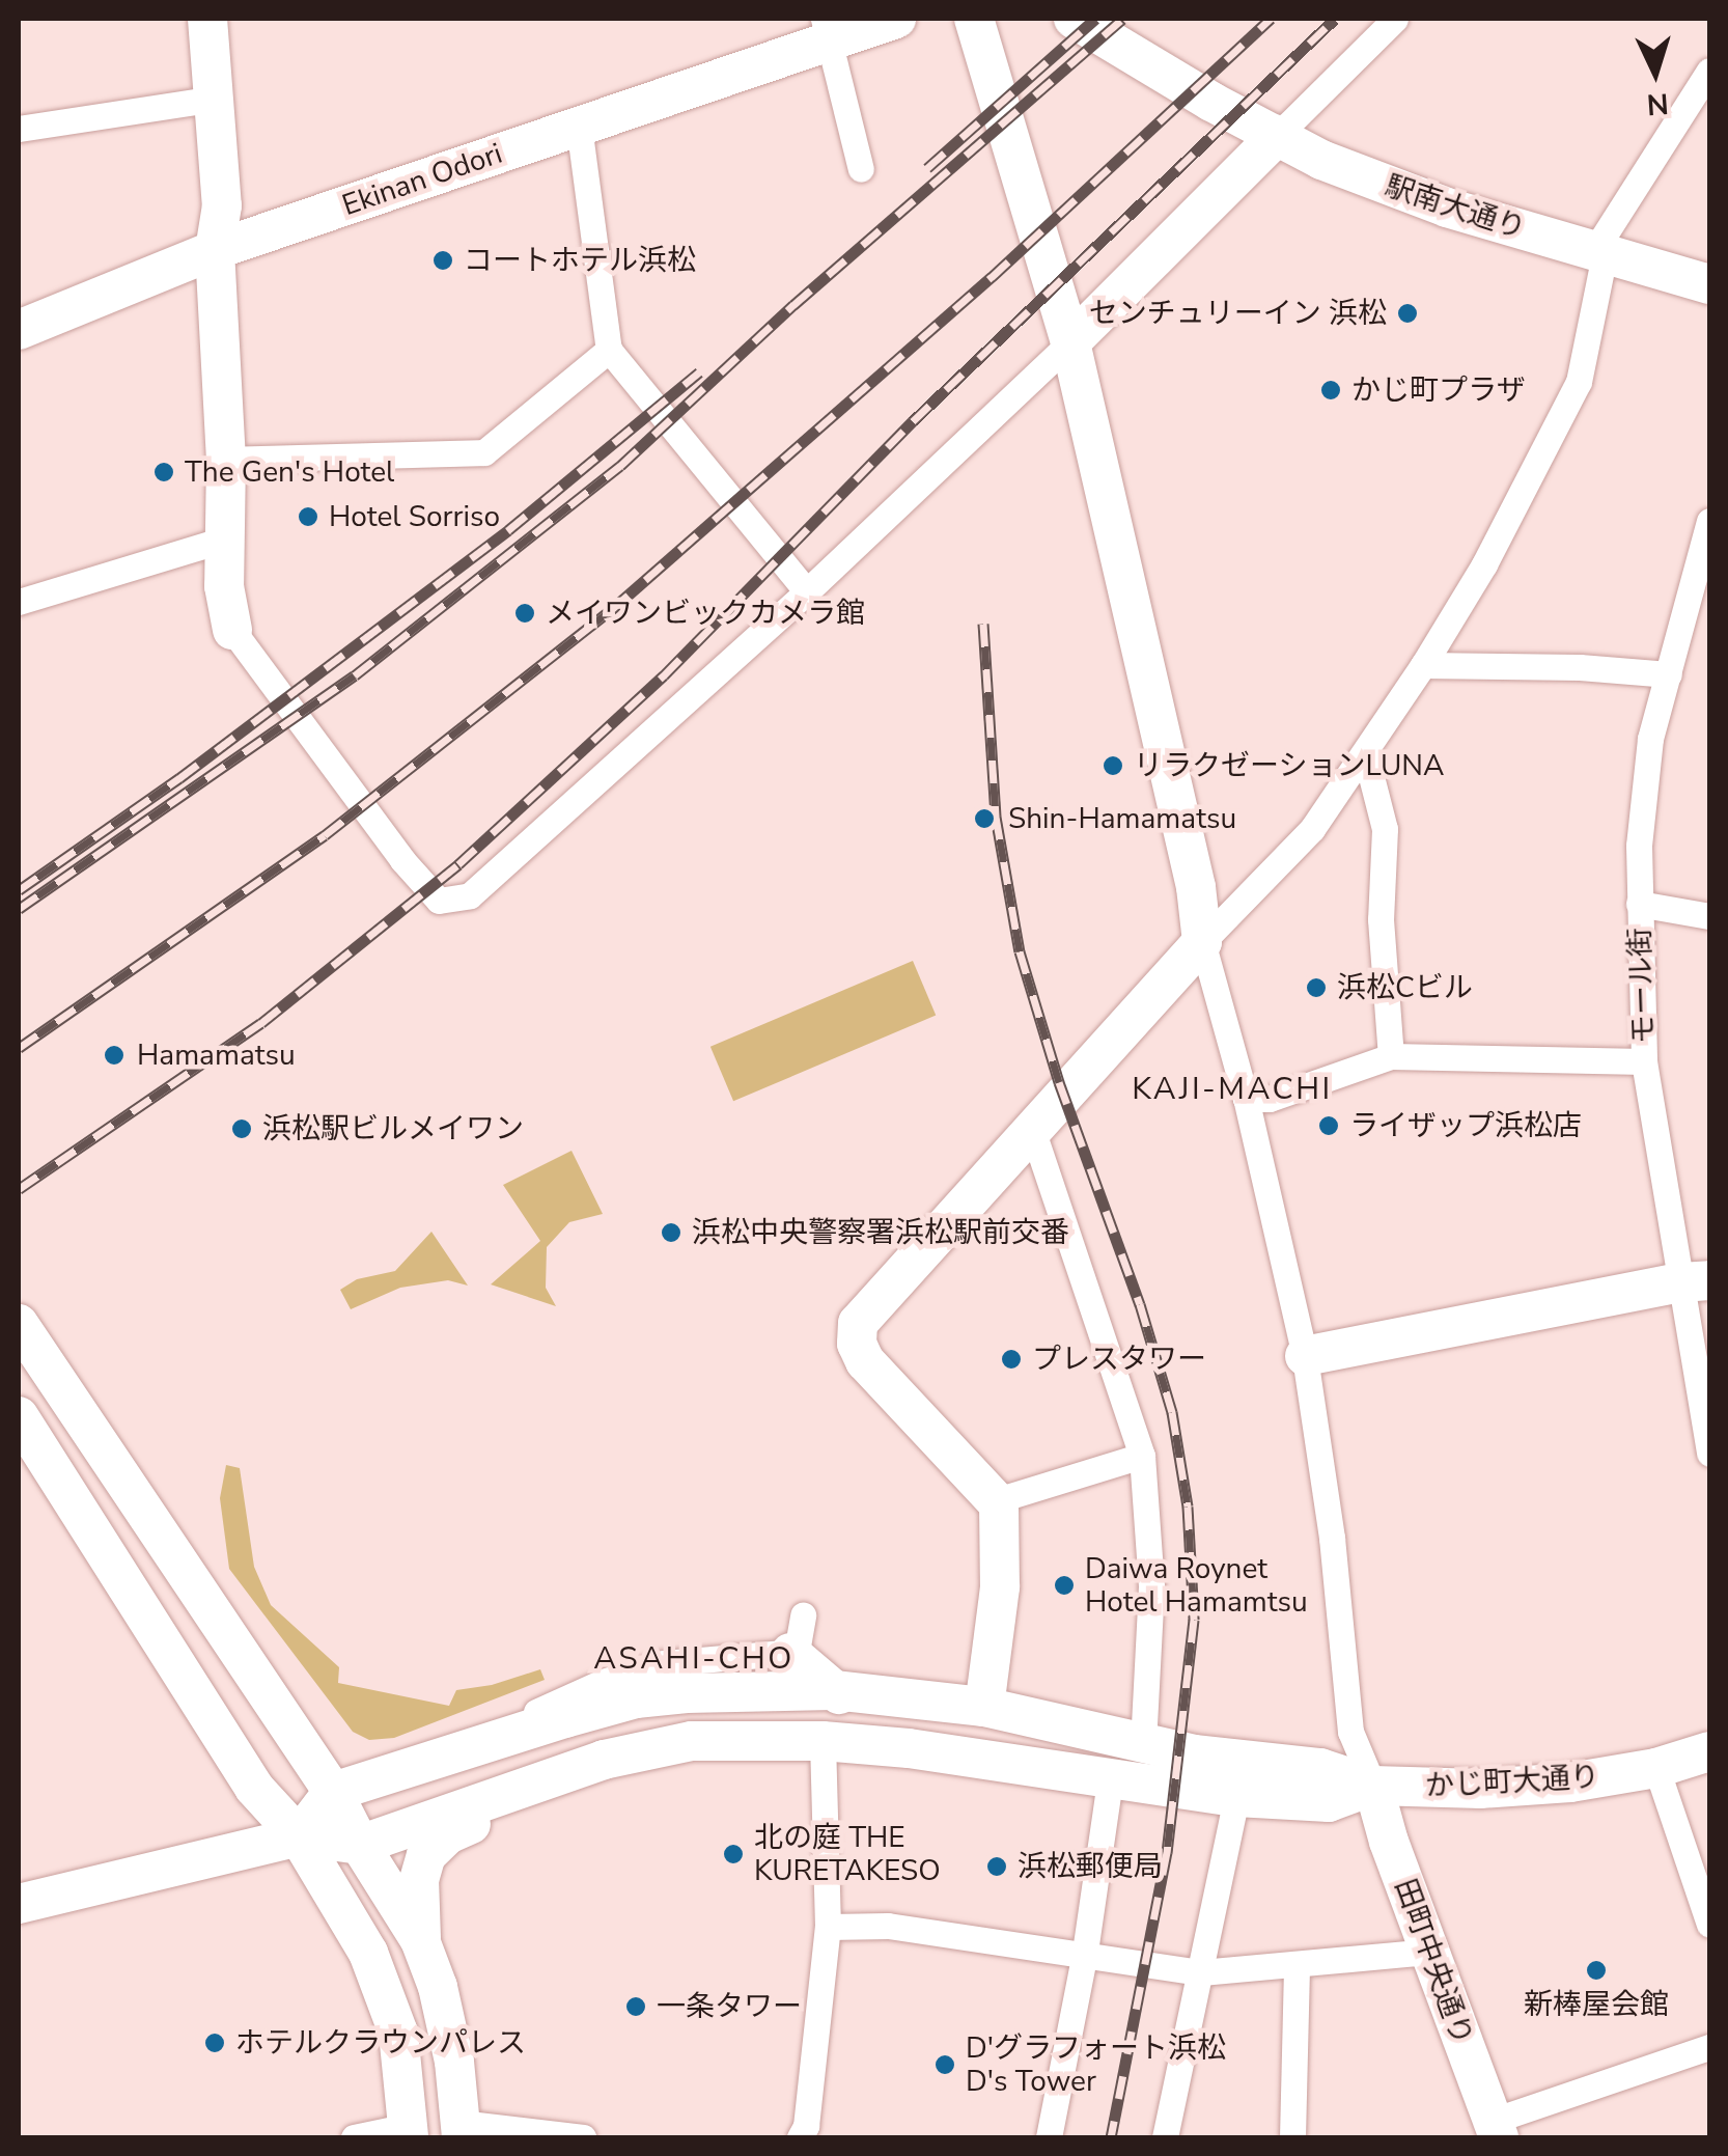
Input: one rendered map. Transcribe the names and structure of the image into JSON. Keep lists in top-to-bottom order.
{
  "streets": {
    "street": [
      "Ekinan Odori",
      "駅南大通り",
      "モール街",
      "かじ町大通り",
      "田町中央通り"
    ]
  },
  "crossings": [
    ["かじ町大通り", "田町中央通り"]
  ],
  "districts": ["KAJI-MACHI", "ASAHI-CHO"],
  "places": [
    "コートホテル浜松",
    "センチュリーイン 浜松",
    "かじ町プラザ",
    "The Gen's Hotel",
    "Hotel Sorriso",
    "メイワンビックカメラ館",
    "リラクゼーションLUNA",
    "Shin-Hamamatsu",
    "浜松Cビル",
    "Hamamatsu",
    "ライザップ浜松店",
    "浜松駅ビルメイワン",
    "浜松中央警察署浜松駅前交番",
    "プレスタワー",
    "Daiwa Roynet Hotel Hamamtsu",
    "北の庭 THE KURETAKESO",
    "浜松郵便局",
    "新棒屋会館",
    "一条タワー",
    "ホテルクラウンパレス",
    "D'グラフォート浜松 D's Tower"
  ],
  "north": "bottom"
}
